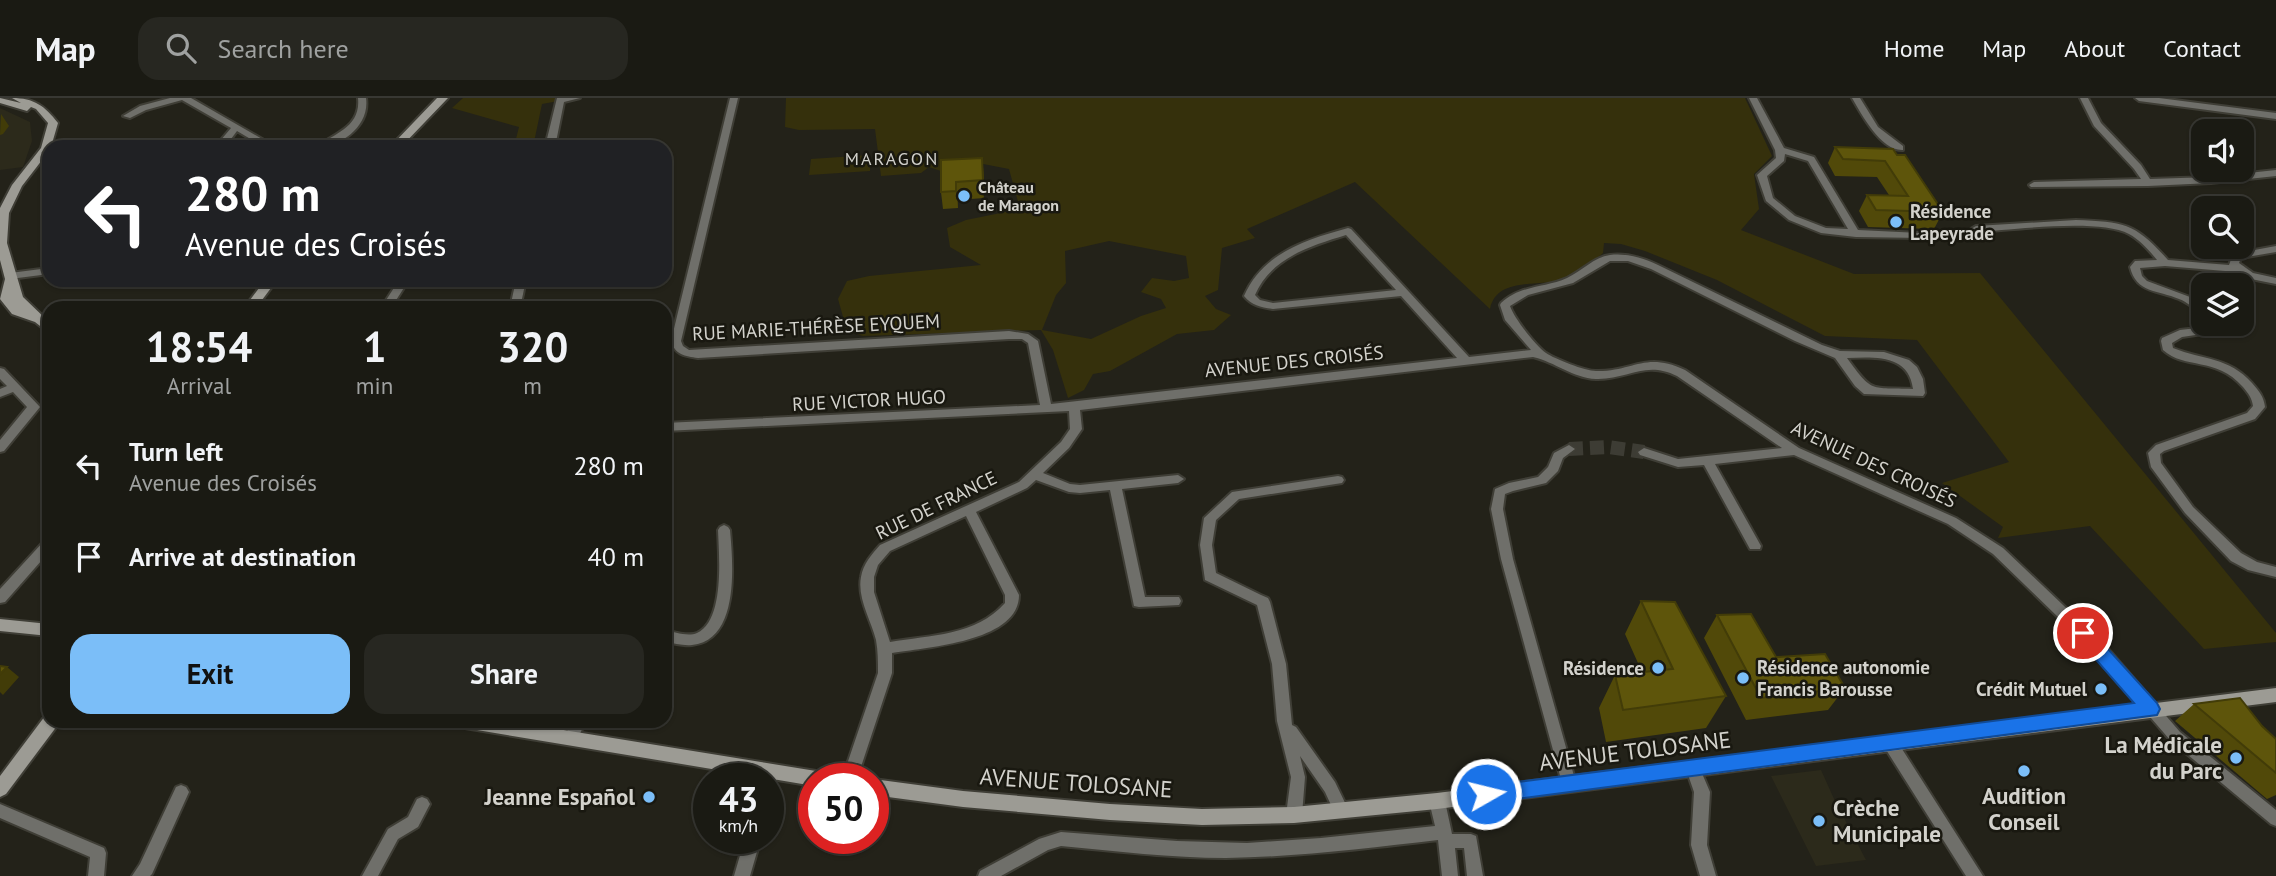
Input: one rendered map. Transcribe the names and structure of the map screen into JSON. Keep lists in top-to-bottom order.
{
  "streets": {
    "main road": ["AVENUE TOLOSANE"],
    "street": [
      "RUE MARIE-THÉRÈSE EYQUEM",
      "AVENUE DES CROISÉS",
      "RUE VICTOR HUGO",
      "RUE DE FRANCE"
    ]
  },
  "crossings": [
    ["RUE MARIE-THÉRÈSE EYQUEM", "RUE VICTOR HUGO"],
    ["AVENUE DES CROISÉS", "RUE VICTOR HUGO"],
    ["AVENUE DES CROISÉS", "RUE DE FRANCE"],
    ["AVENUE DES CROISÉS", "AVENUE TOLOSANE"],
    ["RUE VICTOR HUGO", "RUE DE FRANCE"]
  ],
  "districts": ["MARAGON"],
  "places": [
    "Château de Maragon",
    "Résidence Lapeyrade",
    "Résidence",
    "Résidence autonomie Francis Barousse",
    "Crédit Mutuel",
    "La Médicale du Parc",
    "Audition Conseil",
    "Jeanne Español",
    "Crèche Municipale"
  ],
  "page": {
    "header": "Map",
    "search": "Search here",
    "nav": [
      "Home",
      "Map",
      "About",
      "Contact"
    ],
    "turn": ["280 m", "Avenue des Croisés"],
    "eta": [
      "18:54",
      "Arrival",
      "1",
      "min",
      "320",
      "m"
    ],
    "list": [
      {
        "name": "Turn left",
        "note": "Avenue des Croisés",
        "value": "280 m"
      },
      {
        "name": "Arrive at destination",
        "value": "40 m"
      }
    ],
    "buttons": ["Exit", "Share"],
    "speed": "43 km/h",
    "limit": "50"
  }
}
